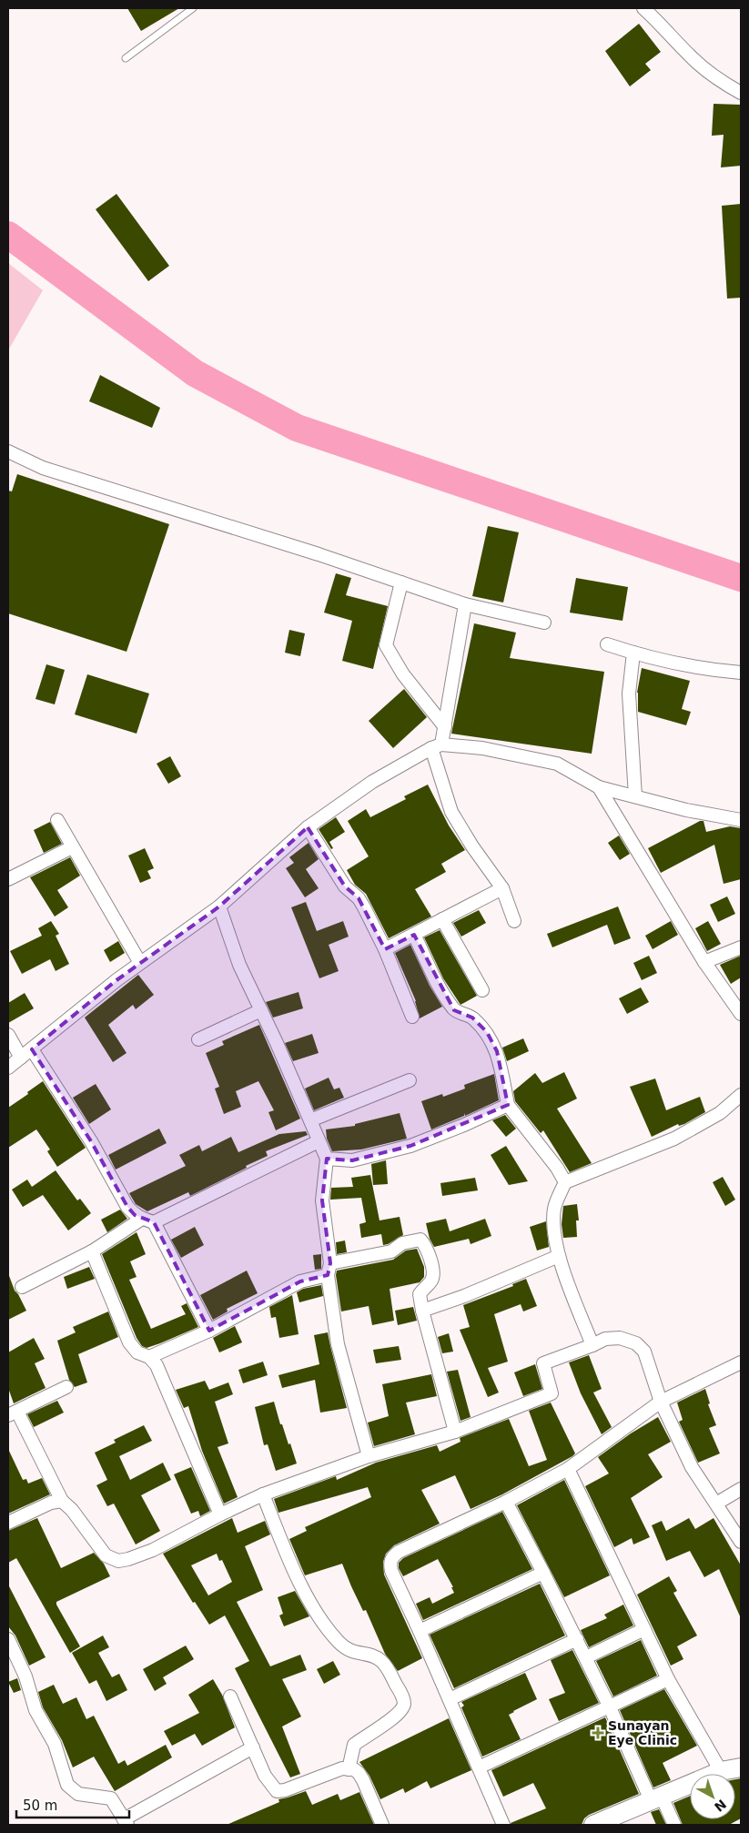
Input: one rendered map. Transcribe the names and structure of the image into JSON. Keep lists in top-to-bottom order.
{
  "places": {
    "health": ["Sunayan Eye Clinic"]
  },
  "scale_bar": "50 m",
  "north": "bottom right"
}
